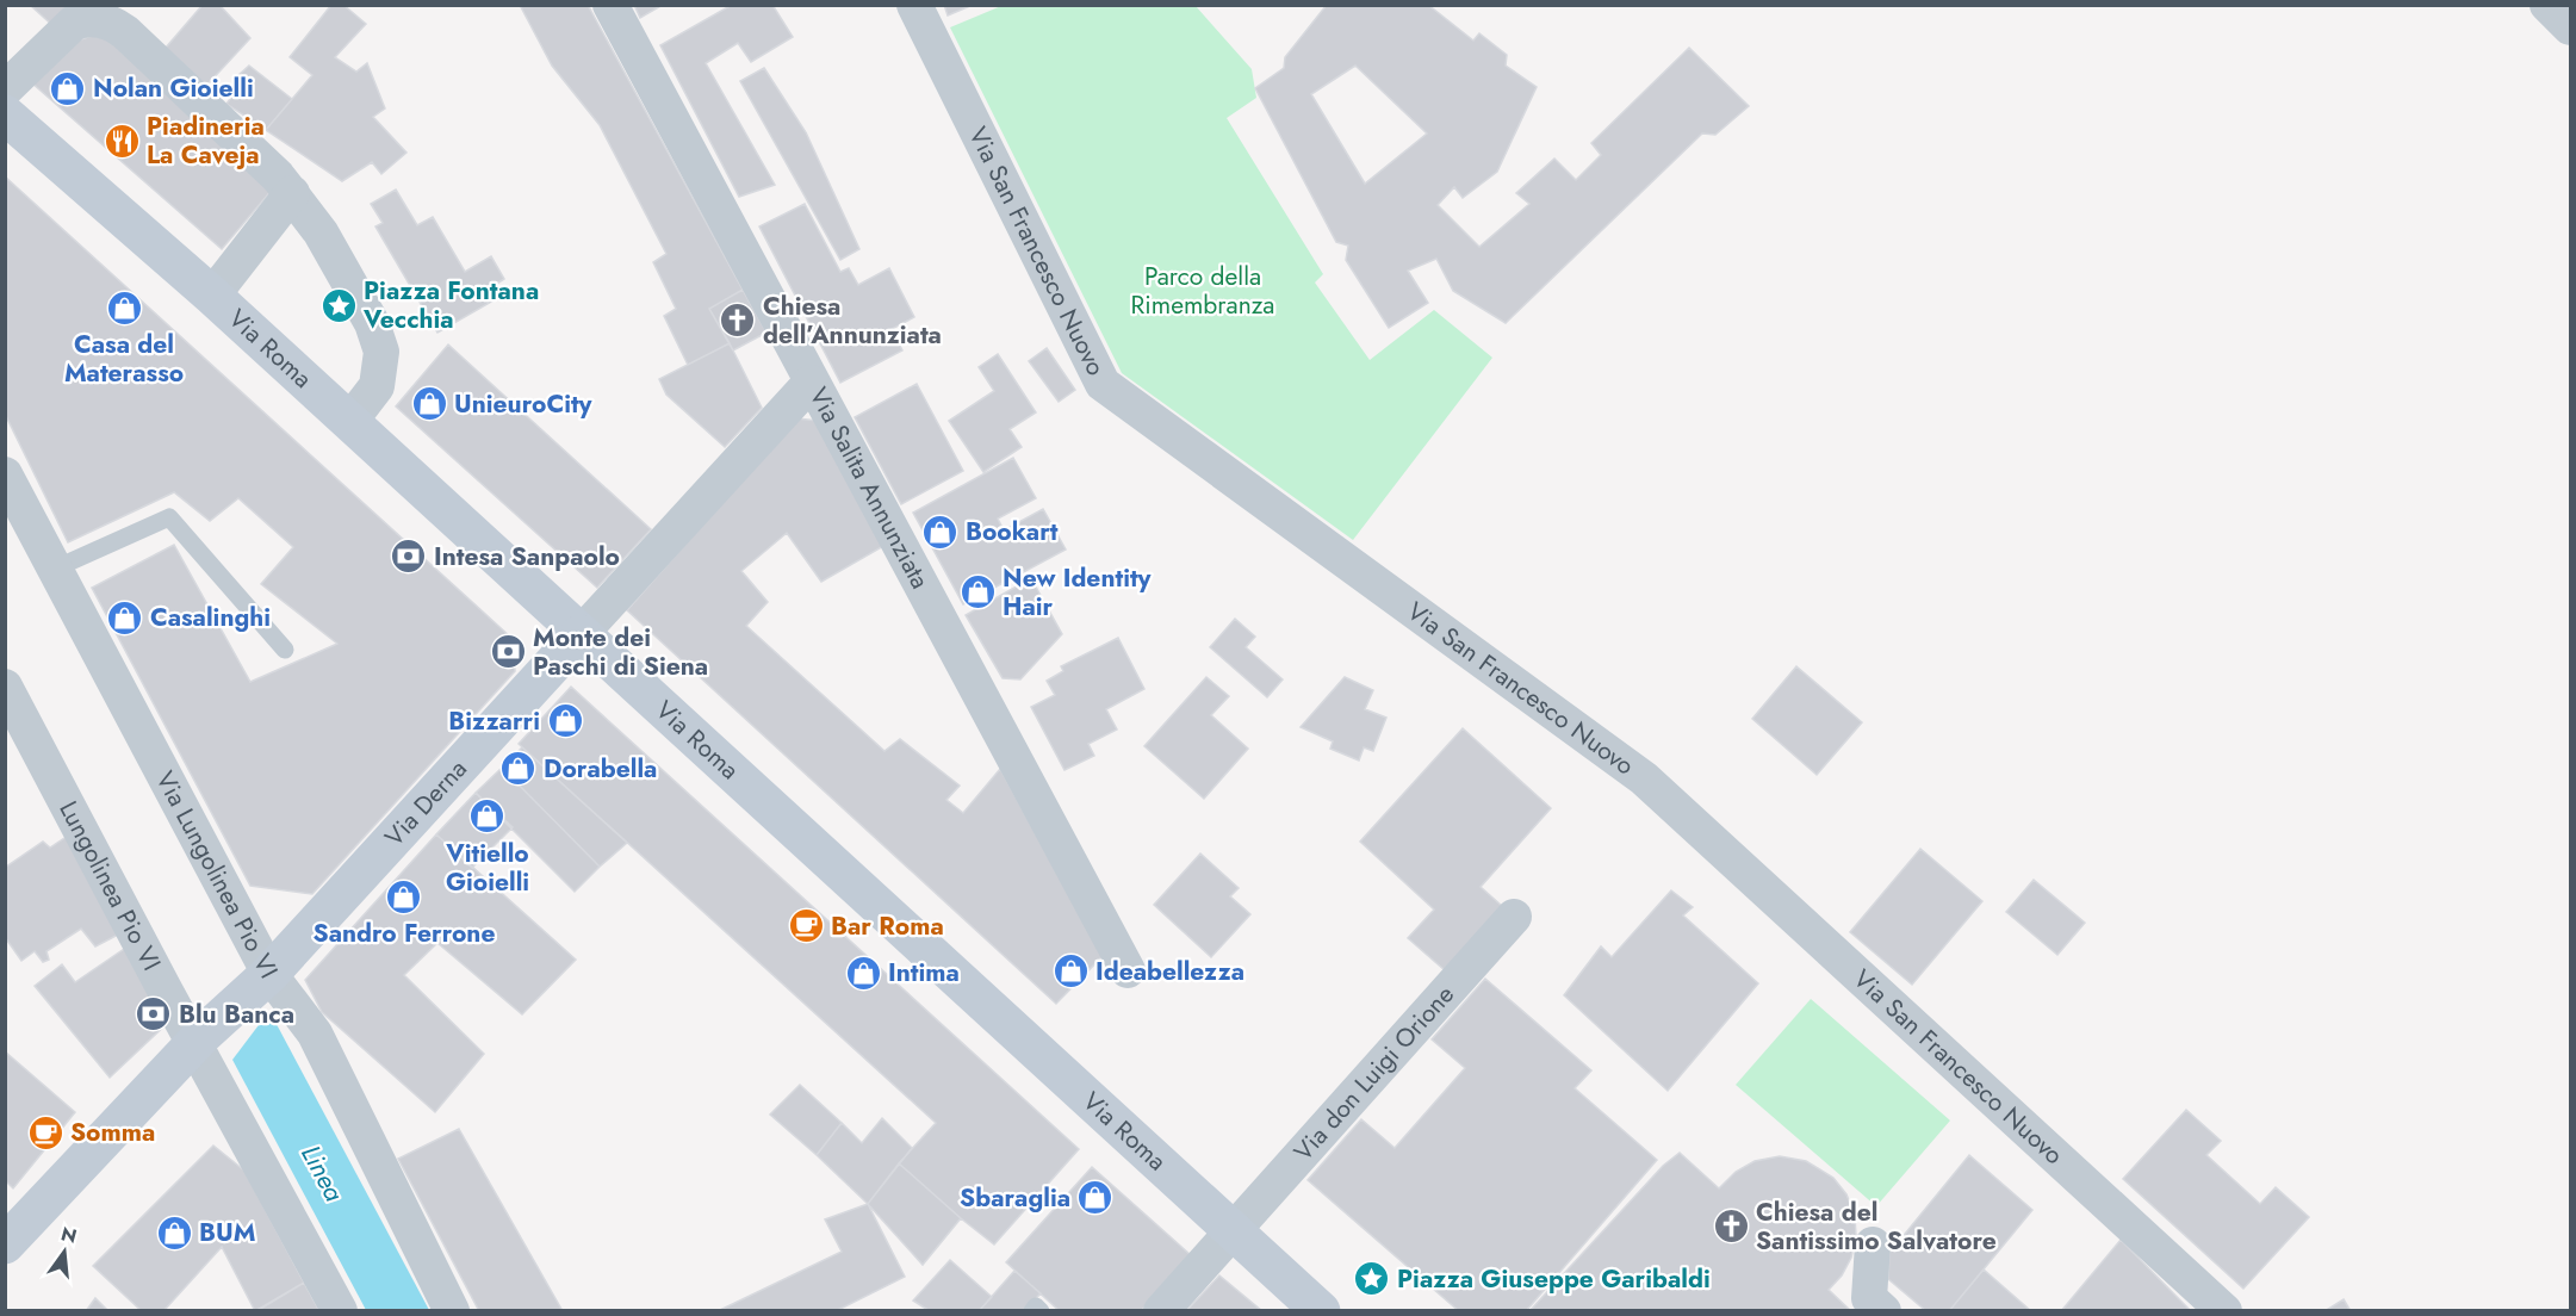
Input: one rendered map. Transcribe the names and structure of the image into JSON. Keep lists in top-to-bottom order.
{
  "streets": {
    "main road": ["Via Roma", "Via Derna"],
    "street": [
      "Via San Francesco Nuovo",
      "Via Salita Annunziata",
      "Via Lungolinea Pio VI",
      "Lungolinea Pio VI",
      "Via don Luigi Orione"
    ]
  },
  "crossings": [
    ["Via Roma", "Via Derna"],
    ["Via Roma", "Via don Luigi Orione"],
    ["Via Derna", "Via Lungolinea Pio VI"],
    ["Via Derna", "Lungolinea Pio VI"]
  ],
  "water": ["Linea"],
  "parks": ["Parco della Rimembranza"],
  "places": {
    "shop": [
      "Nolan Gioielli",
      "Casa del Materasso",
      "UnieuroCity",
      "Bookart",
      "New Identity Hair",
      "Casalinghi",
      "Bizzarri",
      "Dorabella",
      "Vitiello Gioielli",
      "Sandro Ferrone",
      "Ideabellezza",
      "Intima",
      "Sbaraglia",
      "BUM"
    ],
    "restaurant": ["Piadineria La Caveja"],
    "place": ["Piazza Fontana Vecchia", "Piazza Giuseppe Garibaldi"],
    "church": ["Chiesa dell’Annunziata", "Chiesa del Santissimo Salvatore"],
    "bank": ["Intesa Sanpaolo", "Monte dei Paschi di Siena", "Blu Banca"],
    "cafe": ["Bar Roma", "Somma"]
  },
  "north": "top"
}
